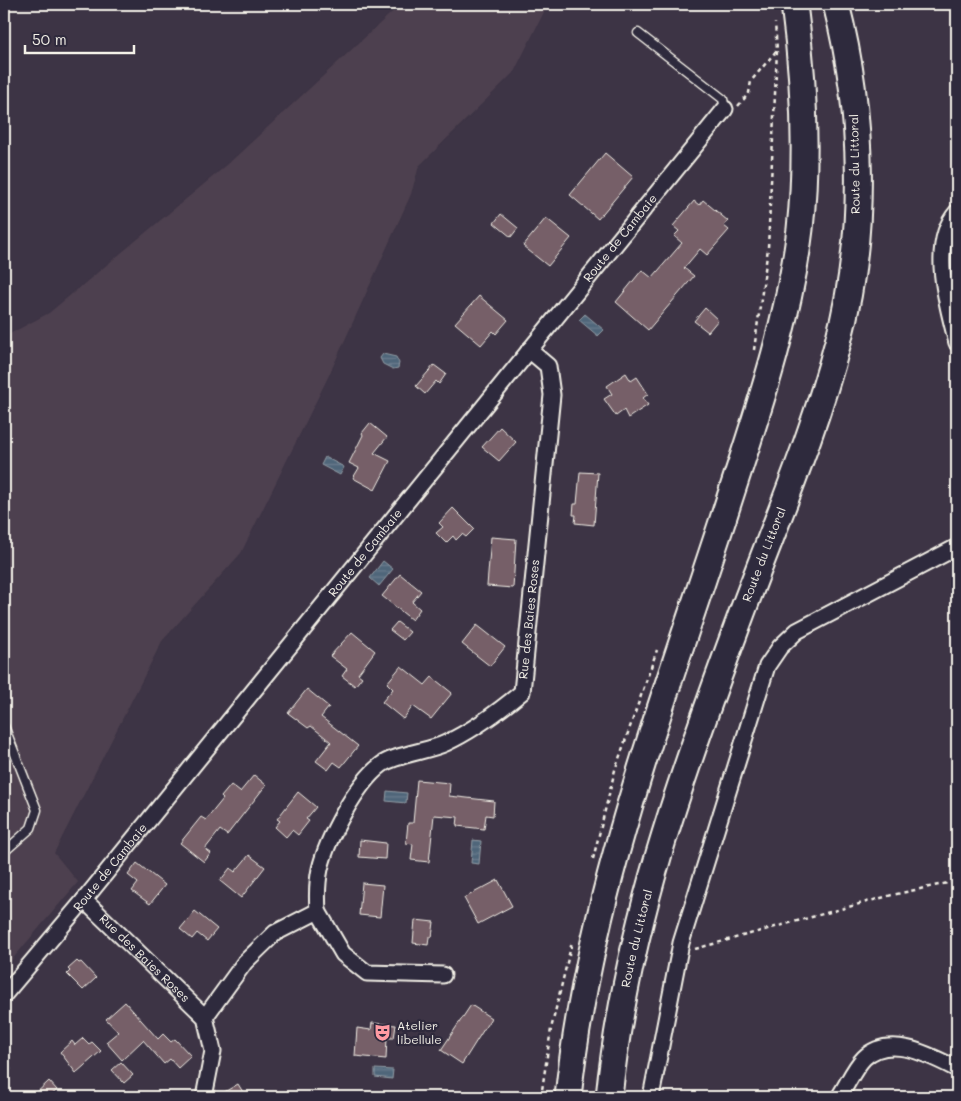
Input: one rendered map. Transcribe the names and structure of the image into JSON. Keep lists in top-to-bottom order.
{
  "streets": {
    "highway": ["Route du Littoral"],
    "street": ["Route de Cambaie", "Rue des Baies Roses"]
  },
  "crossings": [
    ["Route de Cambaie", "Rue des Baies Roses"]
  ],
  "places": {
    "theatre": ["Atelier libellule"]
  },
  "scale_bar": "50 m"
}
